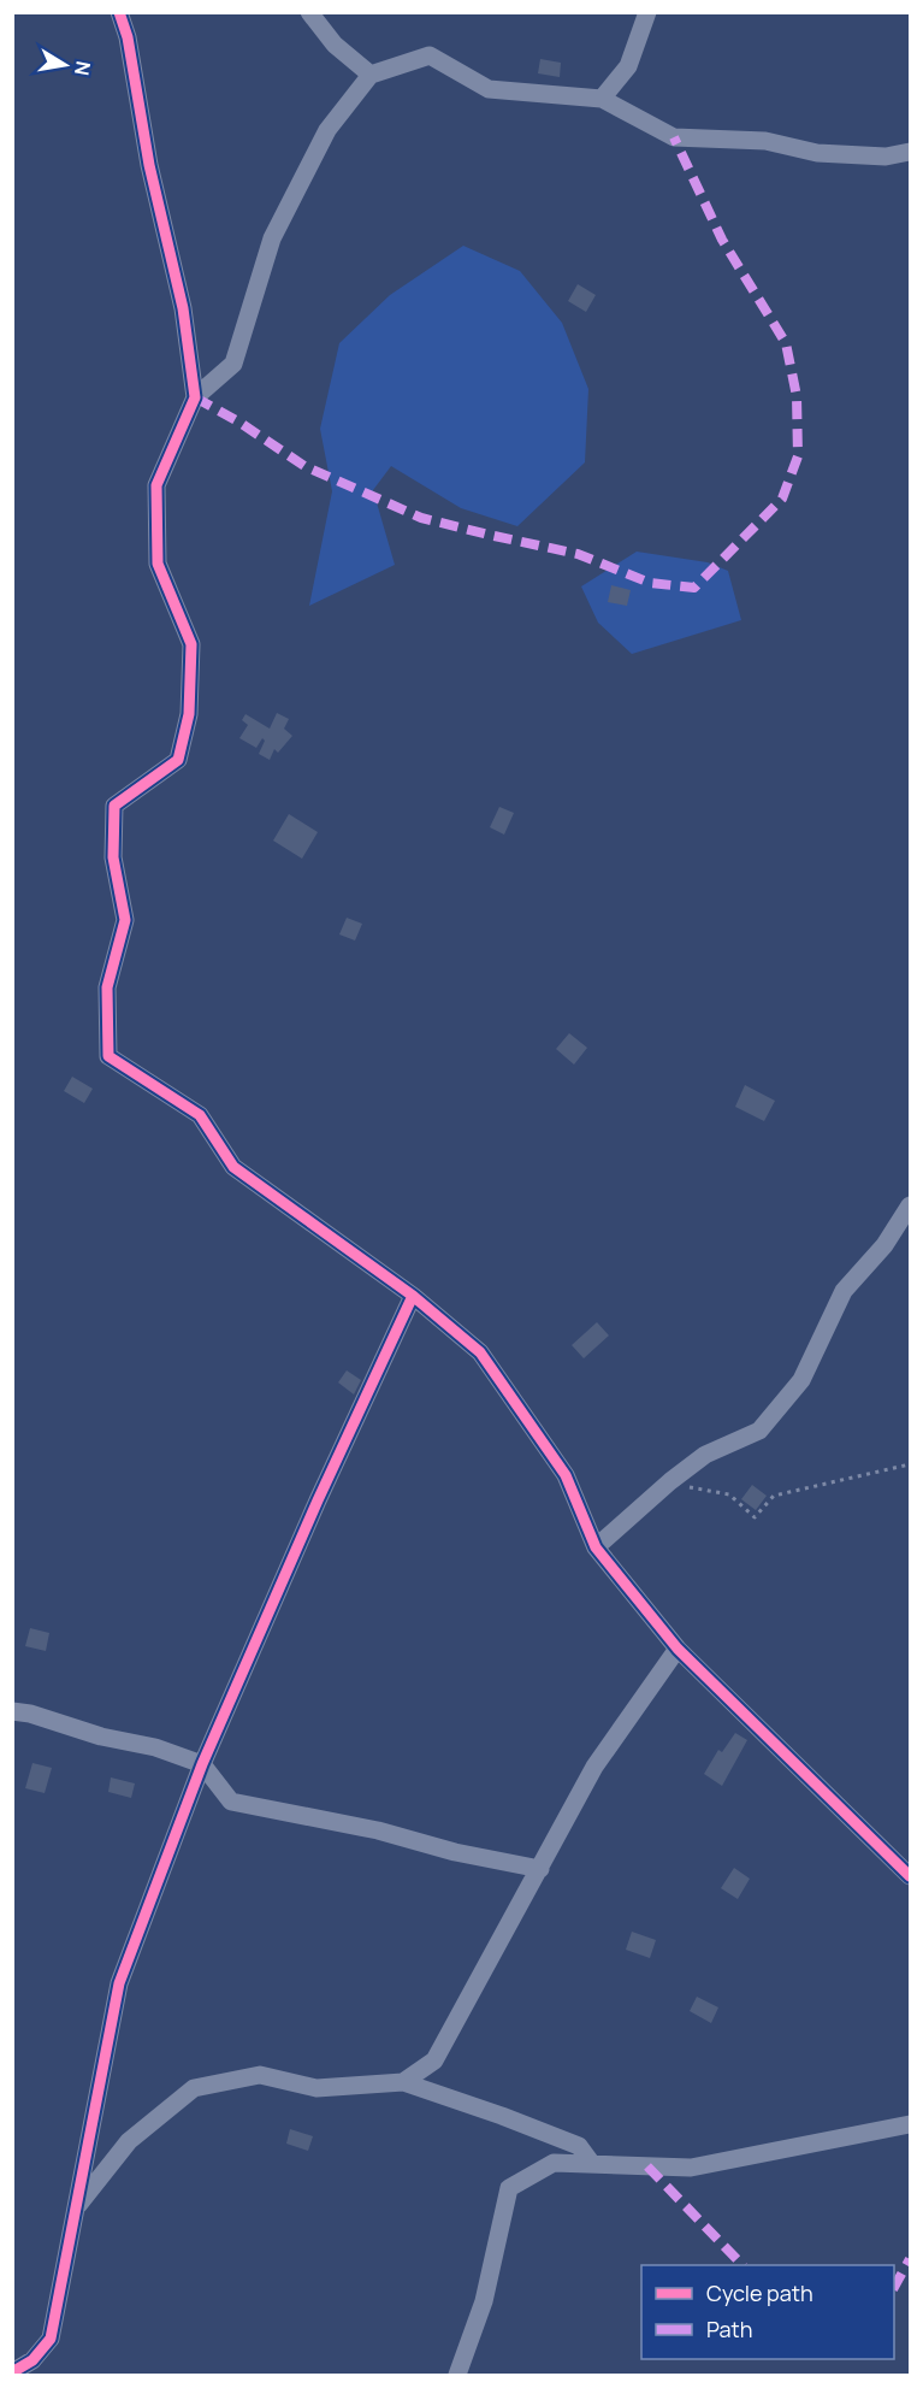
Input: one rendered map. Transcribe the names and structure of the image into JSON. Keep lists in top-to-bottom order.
{
  "legend": ["Cycle path", "Path"],
  "north": "right"
}
